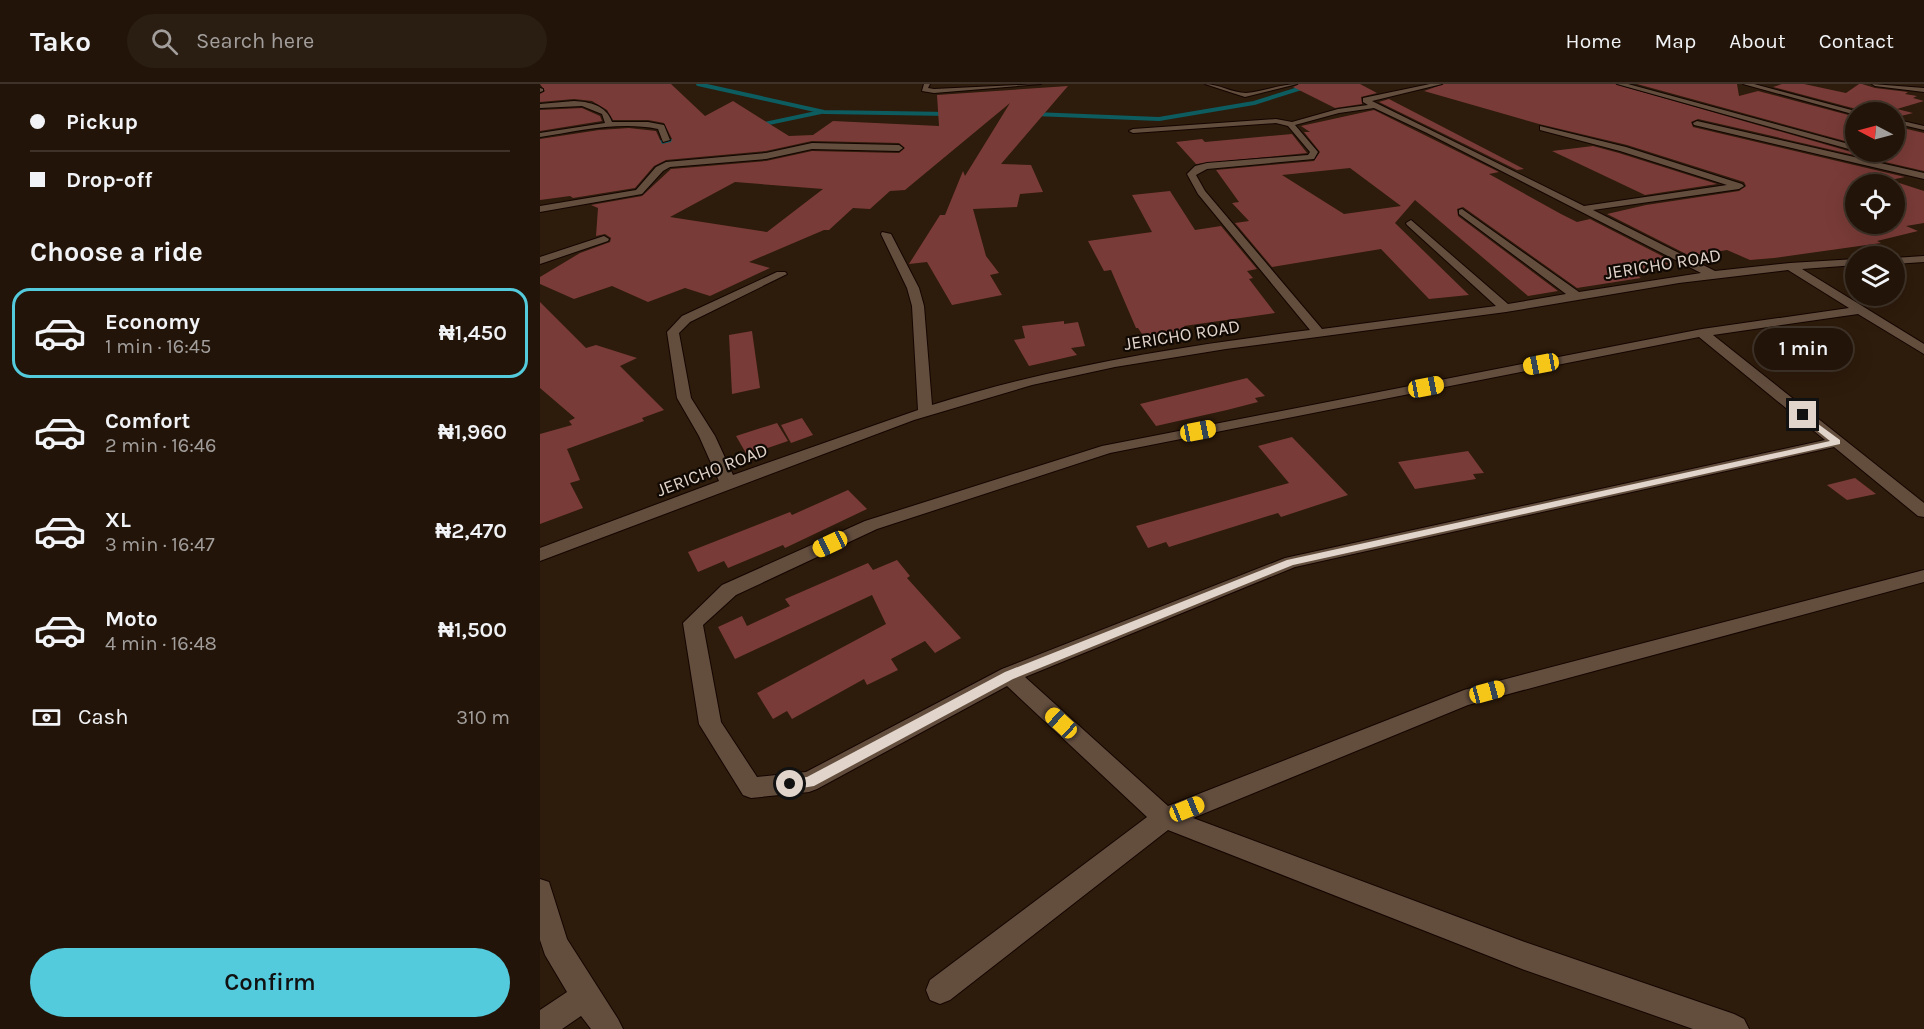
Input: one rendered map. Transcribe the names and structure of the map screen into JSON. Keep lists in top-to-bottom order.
{
  "streets": {
    "street": ["JERICHO ROAD"]
  },
  "north": "left",
  "page": {
    "header": "Tako",
    "search": "Search here",
    "nav": [
      "Home",
      "Map",
      "About",
      "Contact"
    ],
    "banner": ["Pickup", "Drop-off"],
    "heading": "Choose a ride",
    "list": [
      {
        "name": "Economy",
        "note": "1 min · 16:45",
        "value": "₦1,450"
      },
      {
        "name": "Comfort",
        "note": "2 min · 16:46",
        "value": "₦1,960"
      },
      {
        "name": "XL",
        "note": "3 min · 16:47",
        "value": "₦2,470"
      },
      {
        "name": "Moto",
        "note": "4 min · 16:48",
        "value": "₦1,500"
      }
    ],
    "bubble": "1 min",
    "pay": ["Cash", "310 m"],
    "buttons": "Confirm"
  }
}
